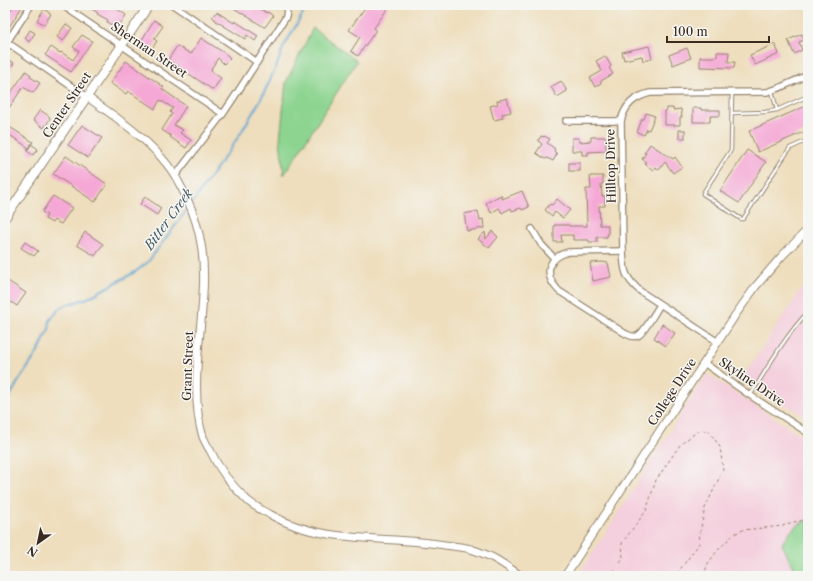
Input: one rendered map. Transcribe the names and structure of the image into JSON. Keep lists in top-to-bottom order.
{
  "streets": {
    "main road": ["Center Street", "Grant Street", "College Drive"],
    "street": ["Sherman Street", "Hilltop Drive", "Skyline Drive"]
  },
  "crossings": [
    ["Sherman Street", "Center Street"],
    ["Center Street", "Grant Street"],
    ["Hilltop Drive", "College Drive"],
    ["Skyline Drive", "College Drive"]
  ],
  "water": ["Bitter Creek"],
  "scale_bar": "100 m",
  "north": "bottom left"
}
